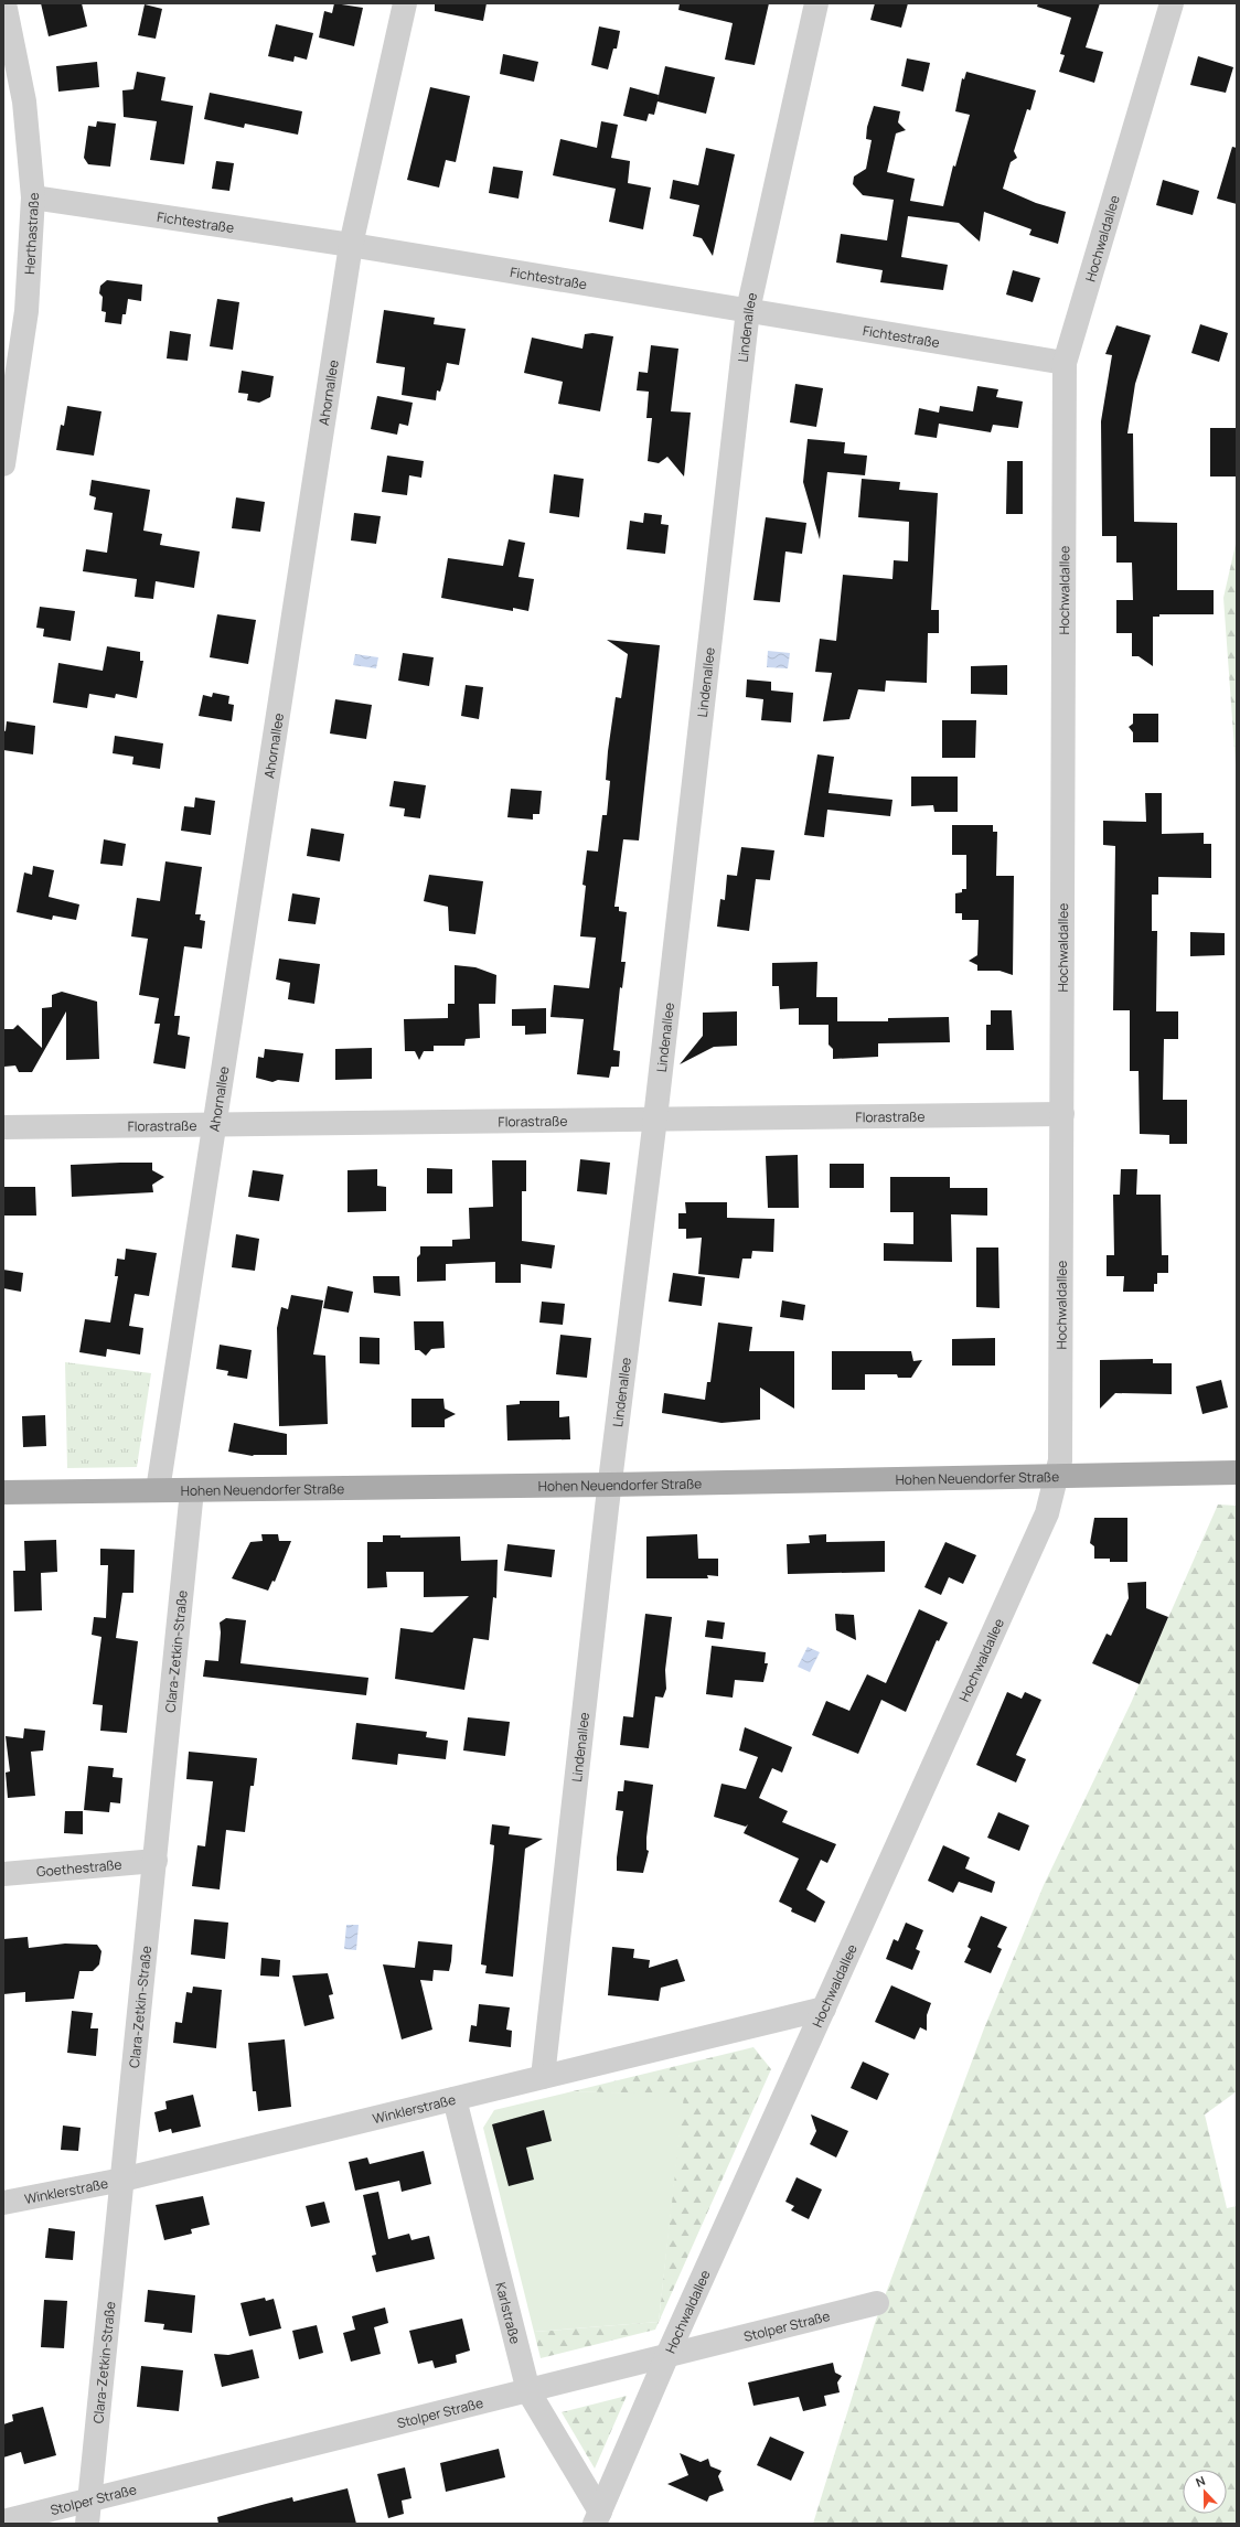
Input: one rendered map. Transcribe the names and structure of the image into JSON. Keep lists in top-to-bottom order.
{
  "streets": {
    "main road": ["Hohen Neuendorfer Straße"],
    "street": [
      "Fichtestraße",
      "Herthastraße",
      "Hochwaldallee",
      "Lindenallee",
      "Ahornallee",
      "Florastraße",
      "Clara-Zetkin-Straße",
      "Goethestraße",
      "Winklerstraße",
      "Karlstraße",
      "Stolper Straße"
    ]
  },
  "crossings": [
    ["Fichtestraße", "Herthastraße"],
    ["Fichtestraße", "Hochwaldallee"],
    ["Fichtestraße", "Lindenallee"],
    ["Fichtestraße", "Ahornallee"],
    ["Hochwaldallee", "Florastraße"],
    ["Hochwaldallee", "Hohen Neuendorfer Straße"],
    ["Hochwaldallee", "Winklerstraße"],
    ["Hochwaldallee", "Karlstraße"],
    ["Hochwaldallee", "Stolper Straße"],
    ["Lindenallee", "Florastraße"],
    ["Lindenallee", "Hohen Neuendorfer Straße"],
    ["Lindenallee", "Winklerstraße"],
    ["Ahornallee", "Florastraße"],
    ["Ahornallee", "Hohen Neuendorfer Straße"],
    ["Hohen Neuendorfer Straße", "Clara-Zetkin-Straße"],
    ["Clara-Zetkin-Straße", "Goethestraße"],
    ["Clara-Zetkin-Straße", "Winklerstraße"],
    ["Clara-Zetkin-Straße", "Stolper Straße"],
    ["Winklerstraße", "Karlstraße"],
    ["Karlstraße", "Stolper Straße"]
  ],
  "north": "top"
}
